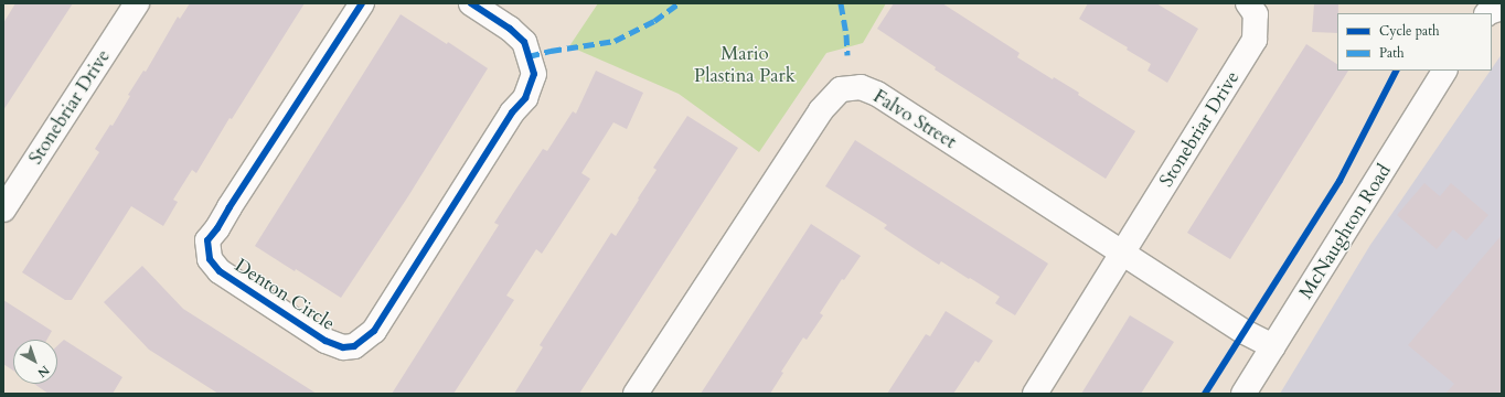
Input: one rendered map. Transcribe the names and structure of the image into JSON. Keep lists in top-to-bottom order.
{
  "streets": {
    "street": [
      "Stonebriar Drive",
      "Falvo Street",
      "McNaughton Road",
      "Denton Circle"
    ]
  },
  "crossings": [
    ["Stonebriar Drive", "Falvo Street"],
    ["Falvo Street", "McNaughton Road"]
  ],
  "parks": ["Mario Plastina Park"],
  "legend": ["Cycle path", "Path"],
  "north": "bottom right"
}
